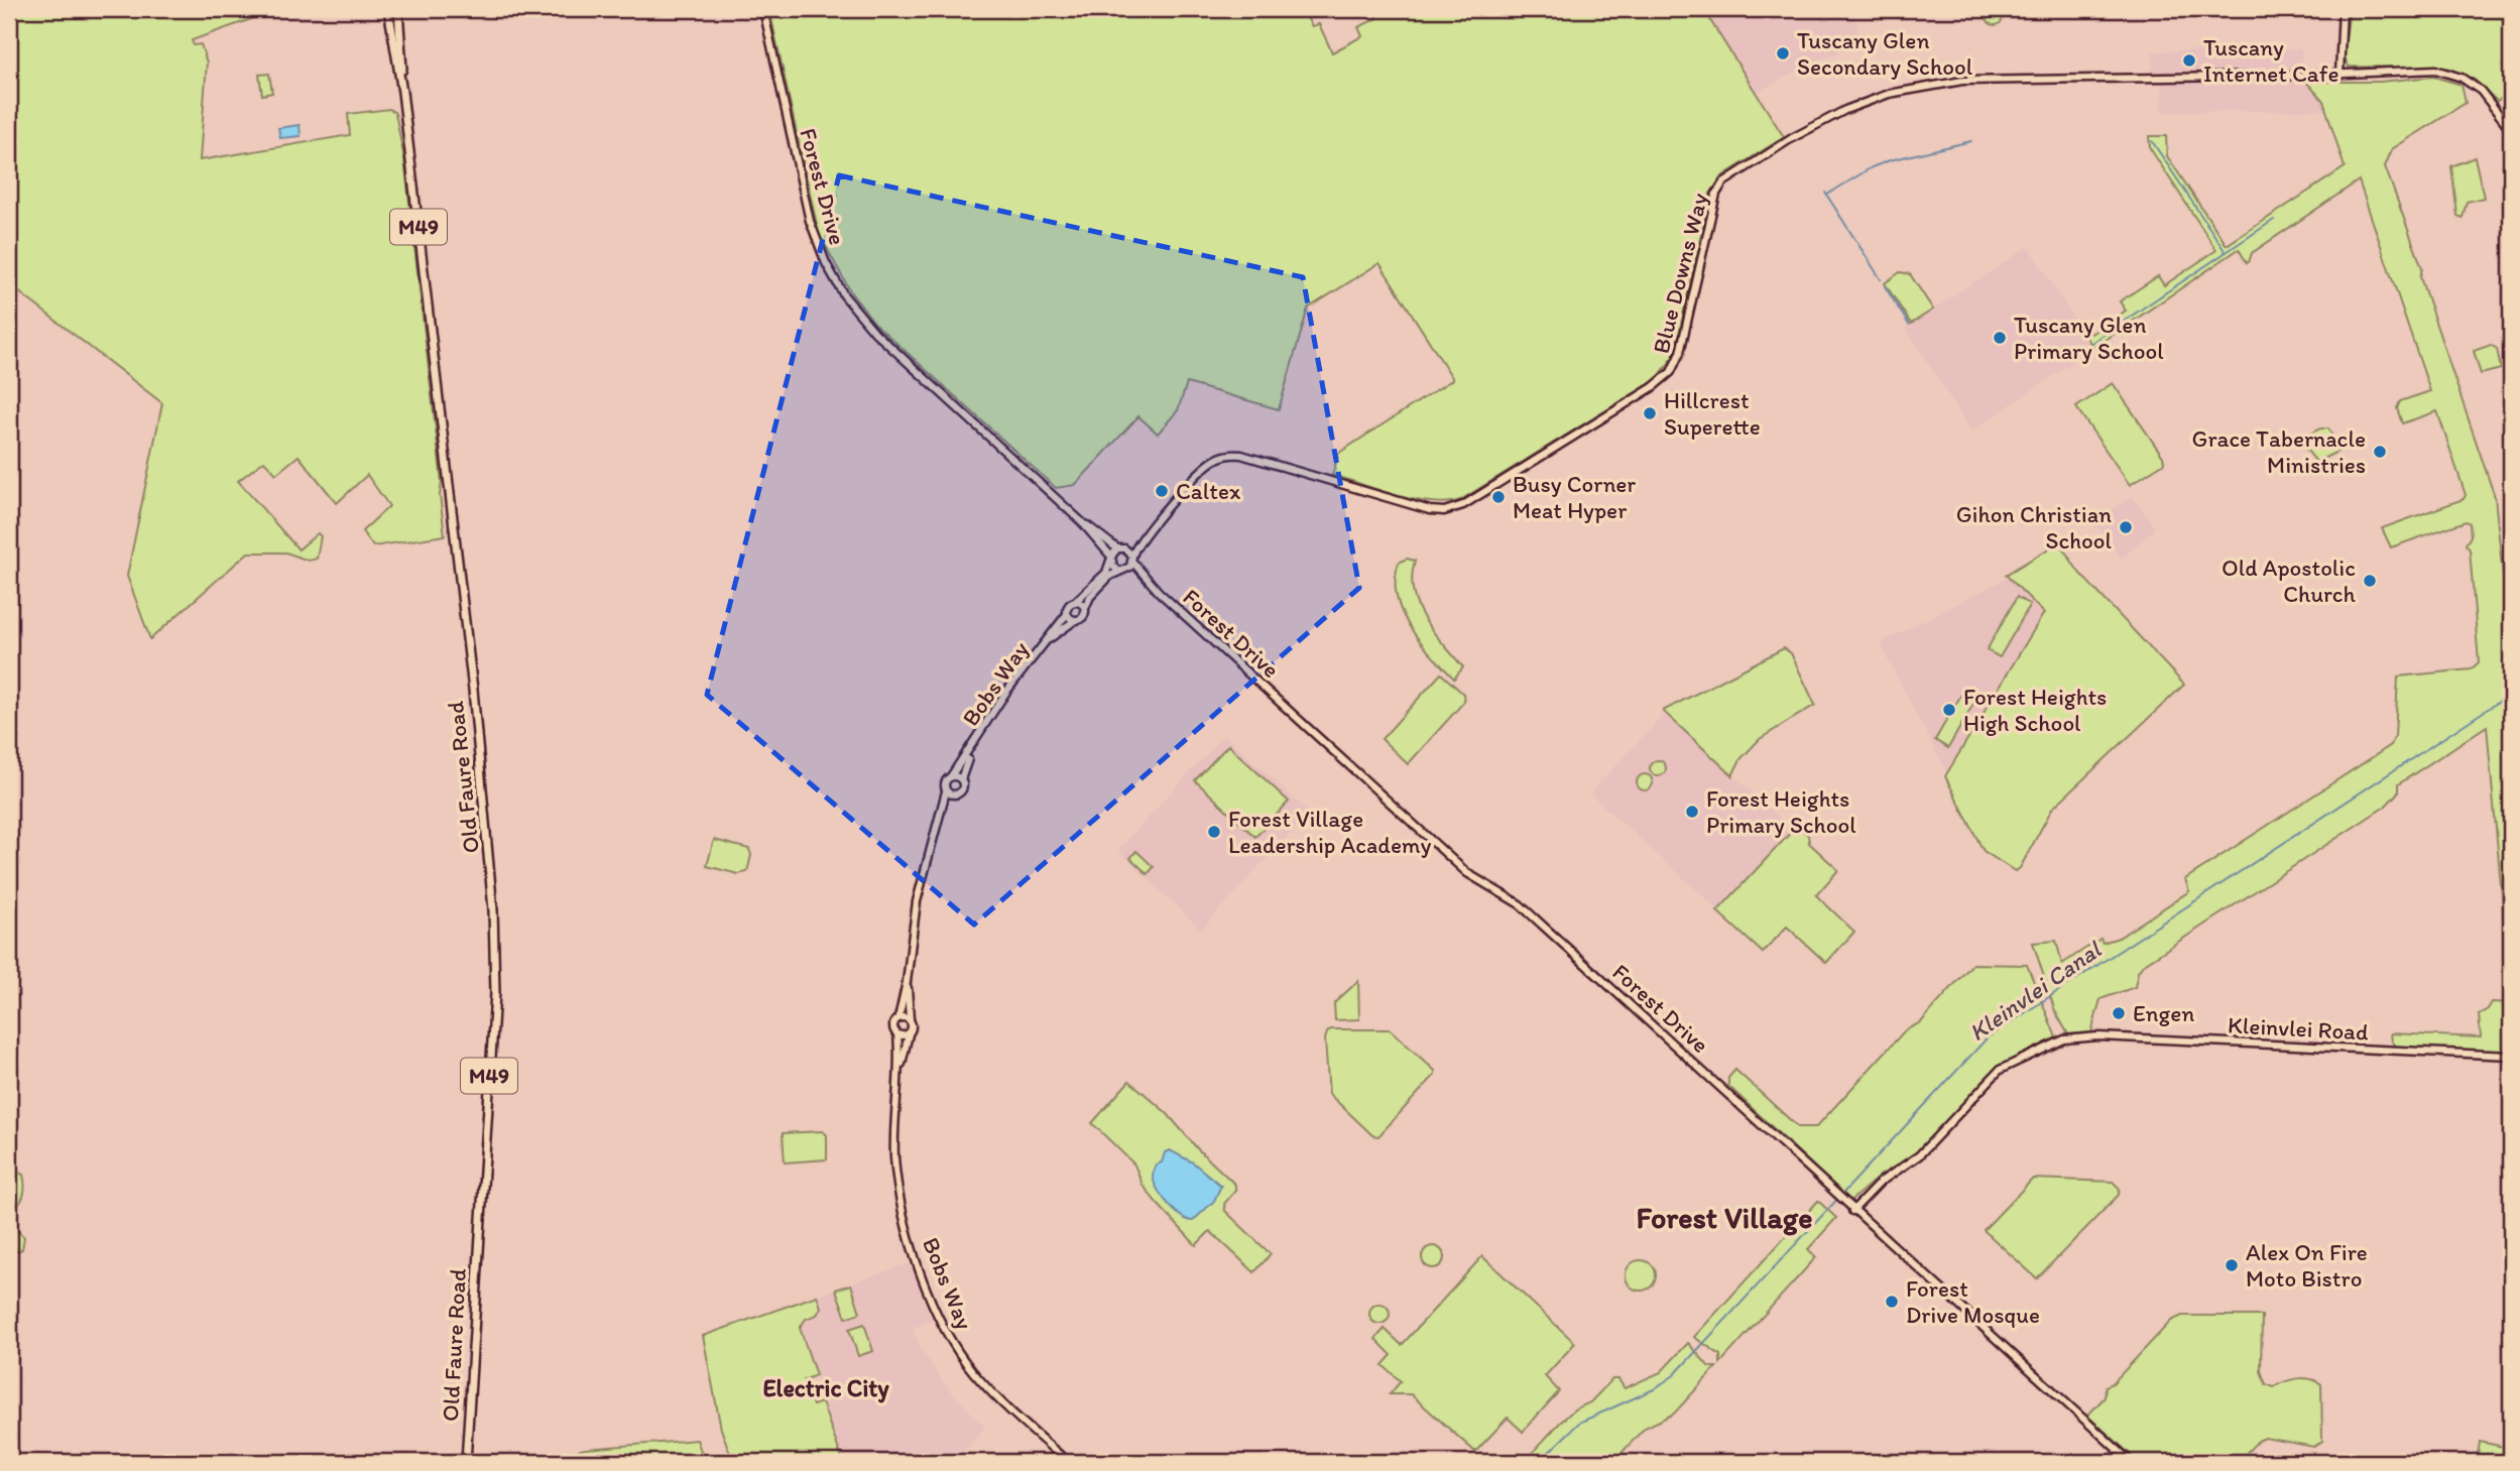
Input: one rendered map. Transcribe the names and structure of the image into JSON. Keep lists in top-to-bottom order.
{
  "streets": {
    "main road": ["M49", "Old Faure Road"],
    "street": [
      "Forest Drive",
      "Blue Downs Way",
      "Bobs Way",
      "Kleinvlei Road"
    ]
  },
  "crossings": [
    ["Forest Drive", "Blue Downs Way"],
    ["Forest Drive", "Kleinvlei Road"]
  ],
  "districts": ["Forest Village", "Electric City"],
  "water": ["Kleinvlei Canal"],
  "places": [
    "Tuscany Glen Secondary School",
    "Tuscany Internet Cafe",
    "Tuscany Glen Primary School",
    "Hillcrest Superette",
    "Grace Tabernacle Ministries",
    "Caltex",
    "Busy Corner Meat Hyper",
    "Gihon Christian School",
    "Old Apostolic Church",
    "Forest Heights High School",
    "Forest Heights Primary School",
    "Forest Village Leadership Academy",
    "Engen",
    "Alex On Fire Moto Bistro",
    "Forest Drive Mosque"
  ]
}
